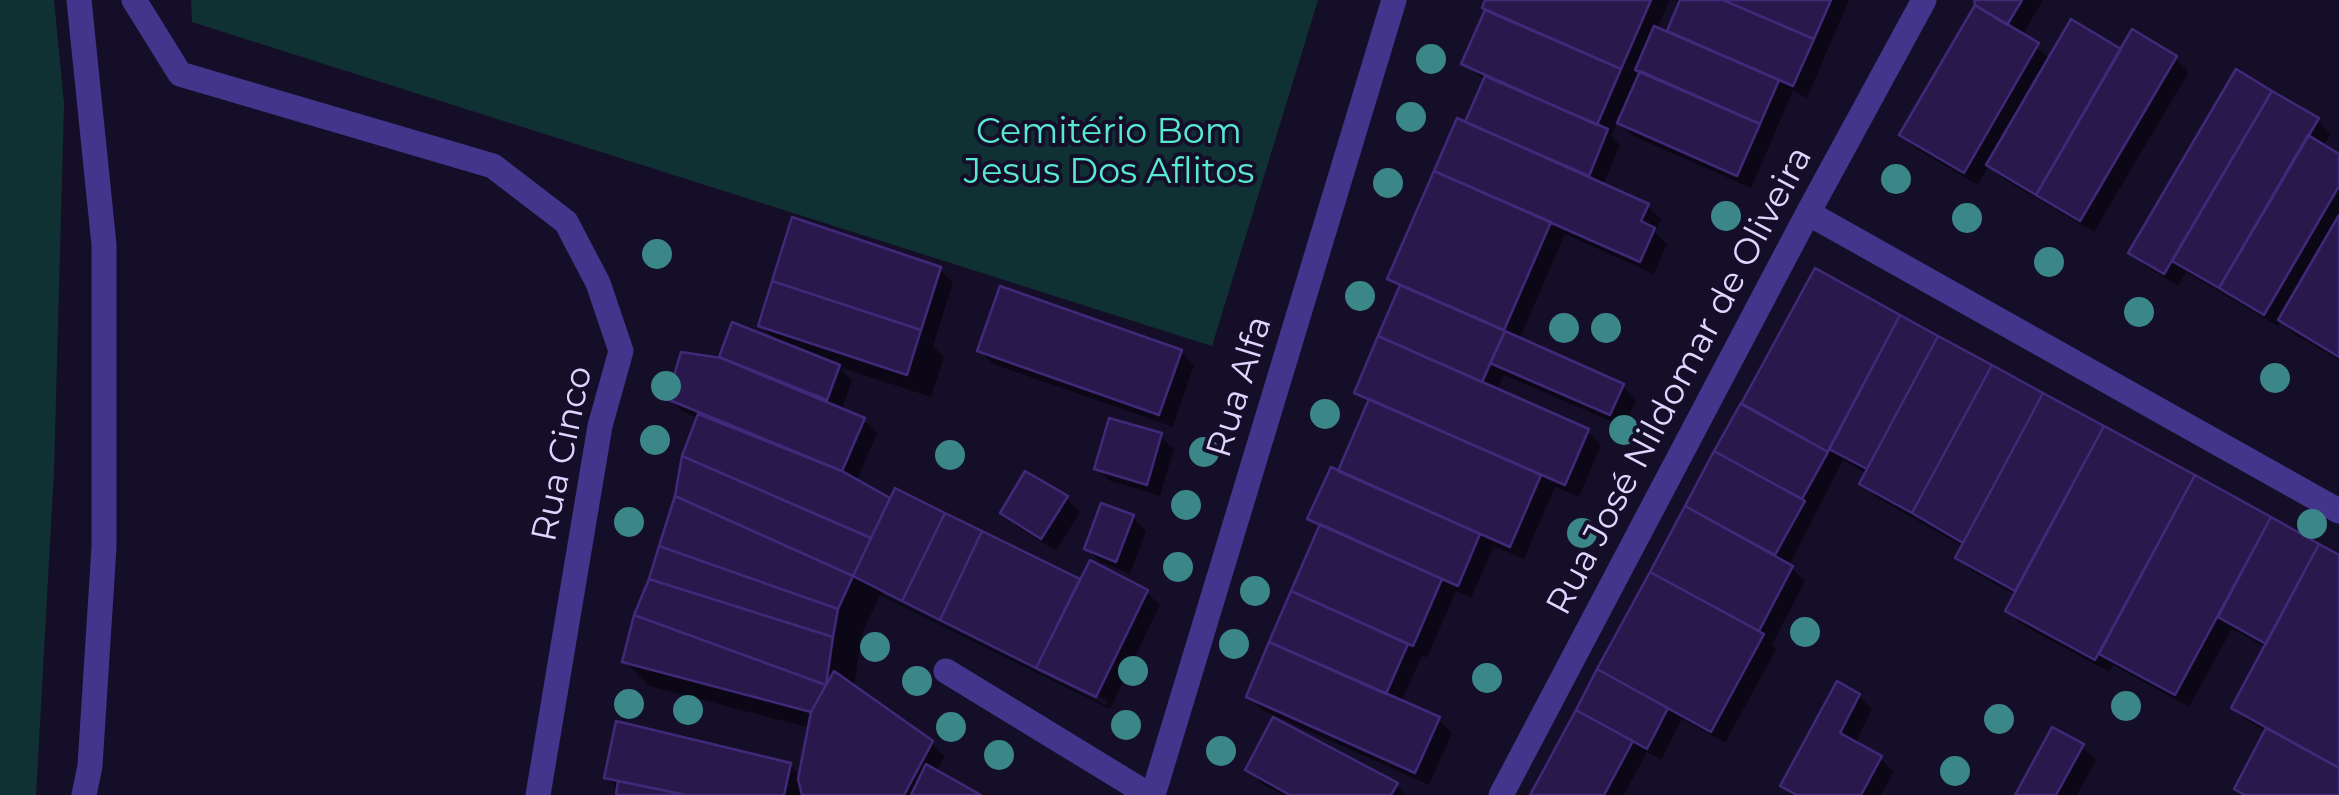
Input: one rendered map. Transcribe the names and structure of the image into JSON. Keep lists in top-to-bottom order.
{
  "streets": {
    "street": ["Rua José Nildomar de Oliveira", "Rua Alfa", "Rua Cinco"]
  },
  "parks": ["Cemitério Bom Jesus Dos Aflitos"]
}
